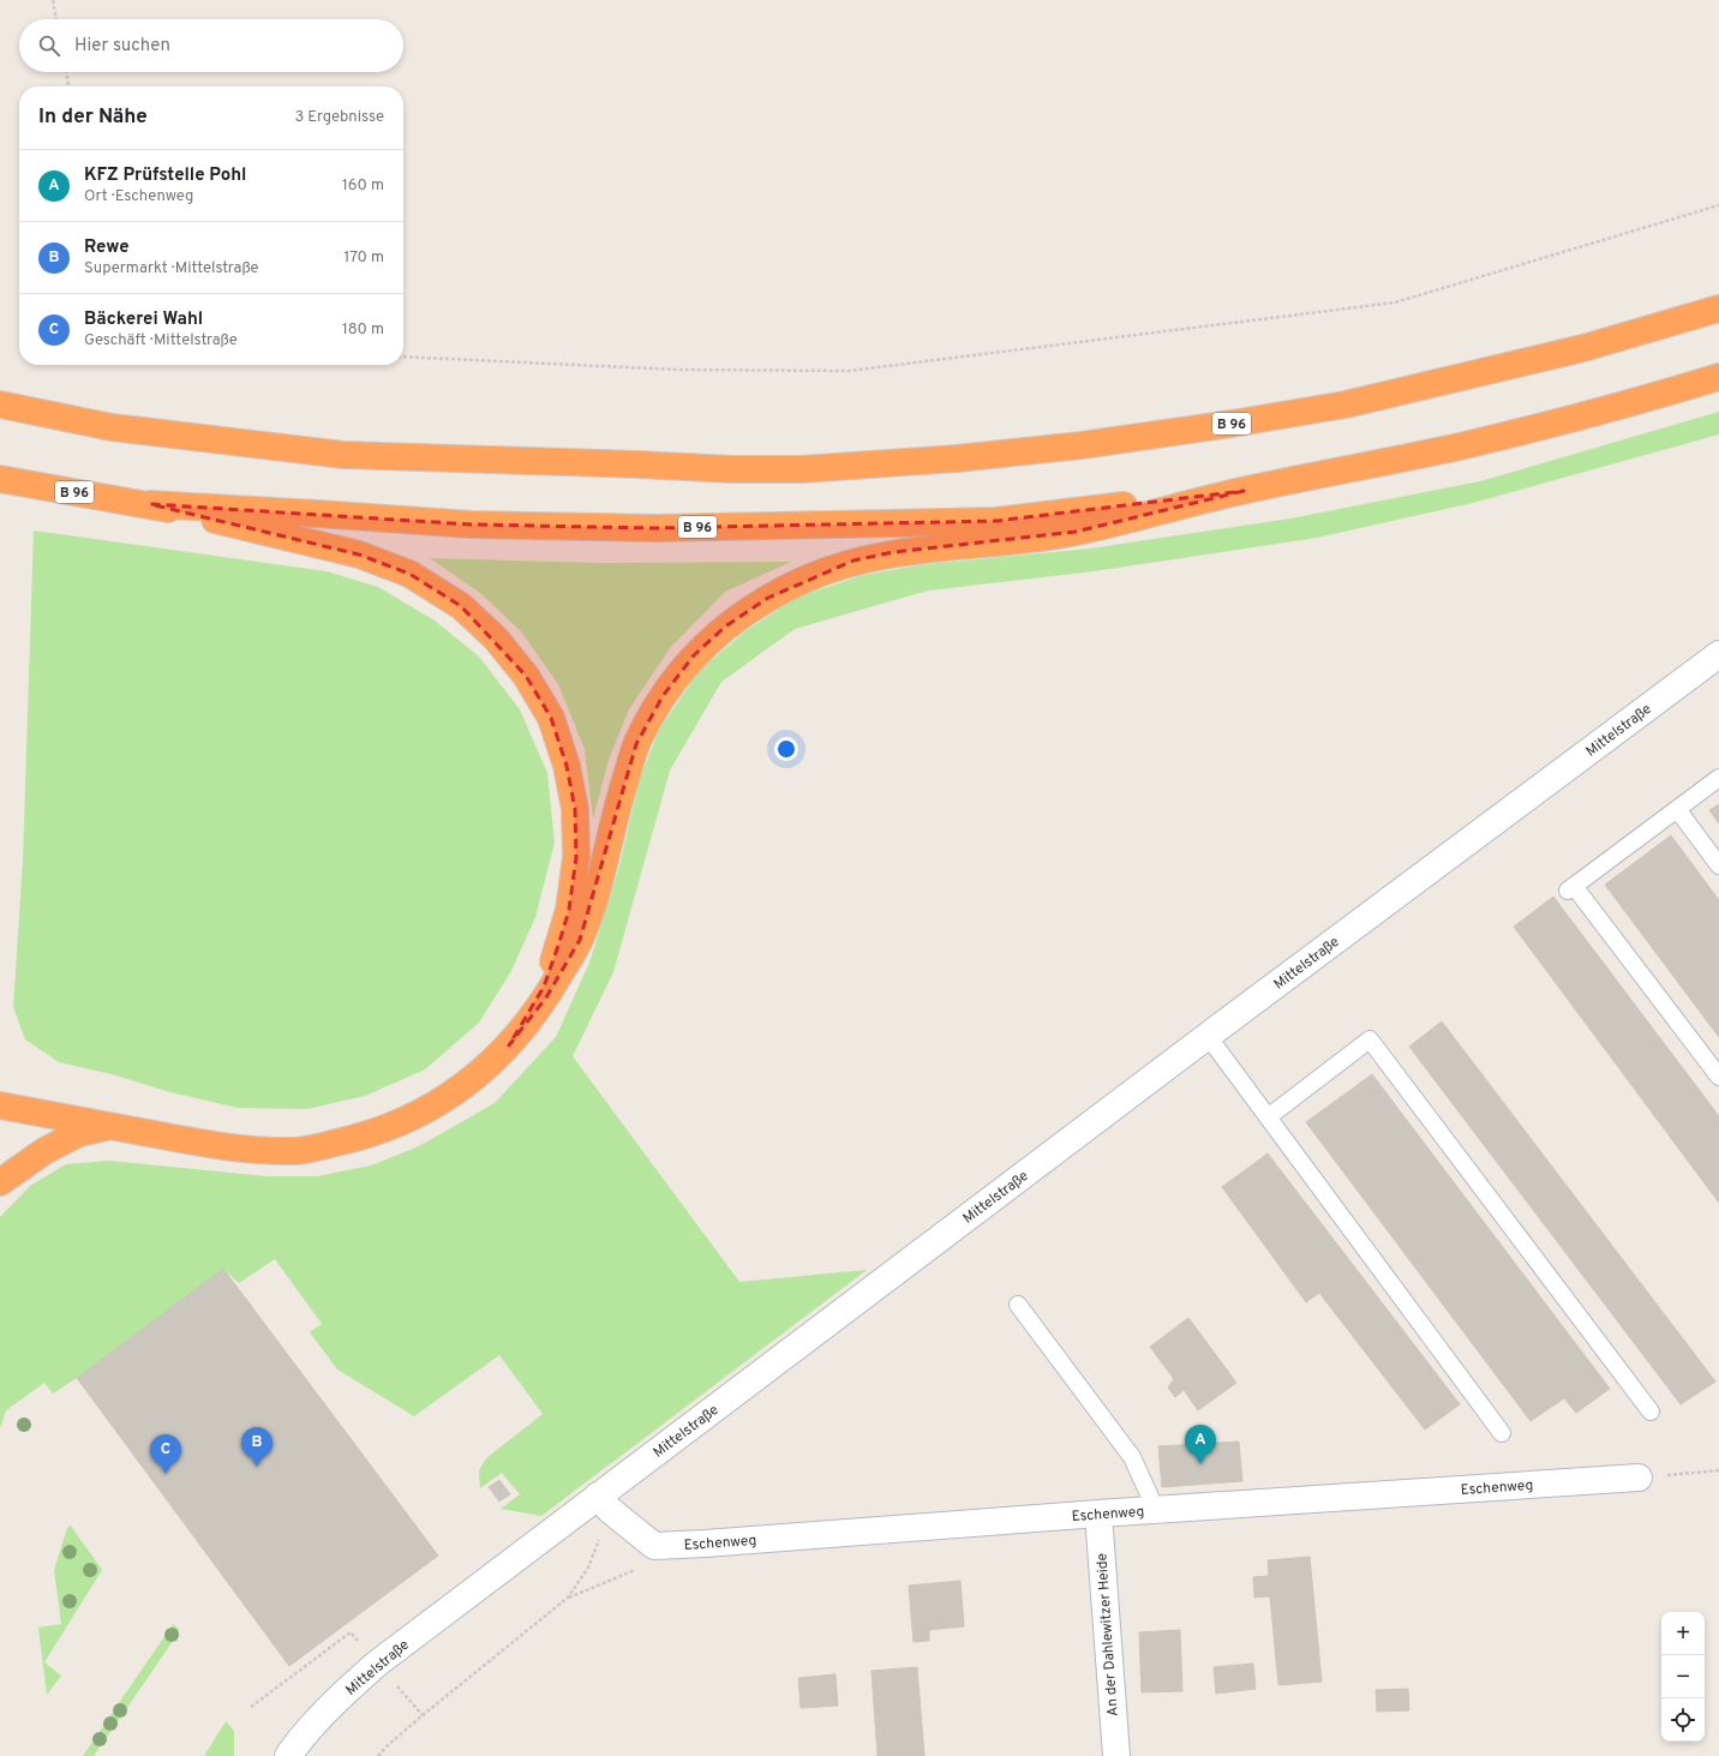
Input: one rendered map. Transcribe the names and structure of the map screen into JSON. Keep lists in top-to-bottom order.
{
  "streets": {
    "highway": ["B 96"],
    "street": ["Mittelstraße", "Eschenweg", "An der Dahlewitzer Heide"]
  },
  "crossings": [
    ["Eschenweg", "An der Dahlewitzer Heide"]
  ],
  "page": {
    "search": "Hier suchen",
    "heading": ["In der Nähe", "3 Ergebnisse"],
    "list": [
      {
        "mark": "A",
        "name": "KFZ Prüfstelle Pohl",
        "note": "Ort · Eschenweg",
        "value": "160 m"
      },
      {
        "mark": "B",
        "name": "Rewe",
        "note": "Supermarkt · Mittelstraße",
        "value": "170 m"
      },
      {
        "mark": "C",
        "name": "Bäckerei Wahl",
        "note": "Geschäft · Mittelstraße",
        "value": "180 m"
      }
    ],
    "pins": ["A", "B", "C"],
    "map_buttons": ["+", "−"]
  }
}
